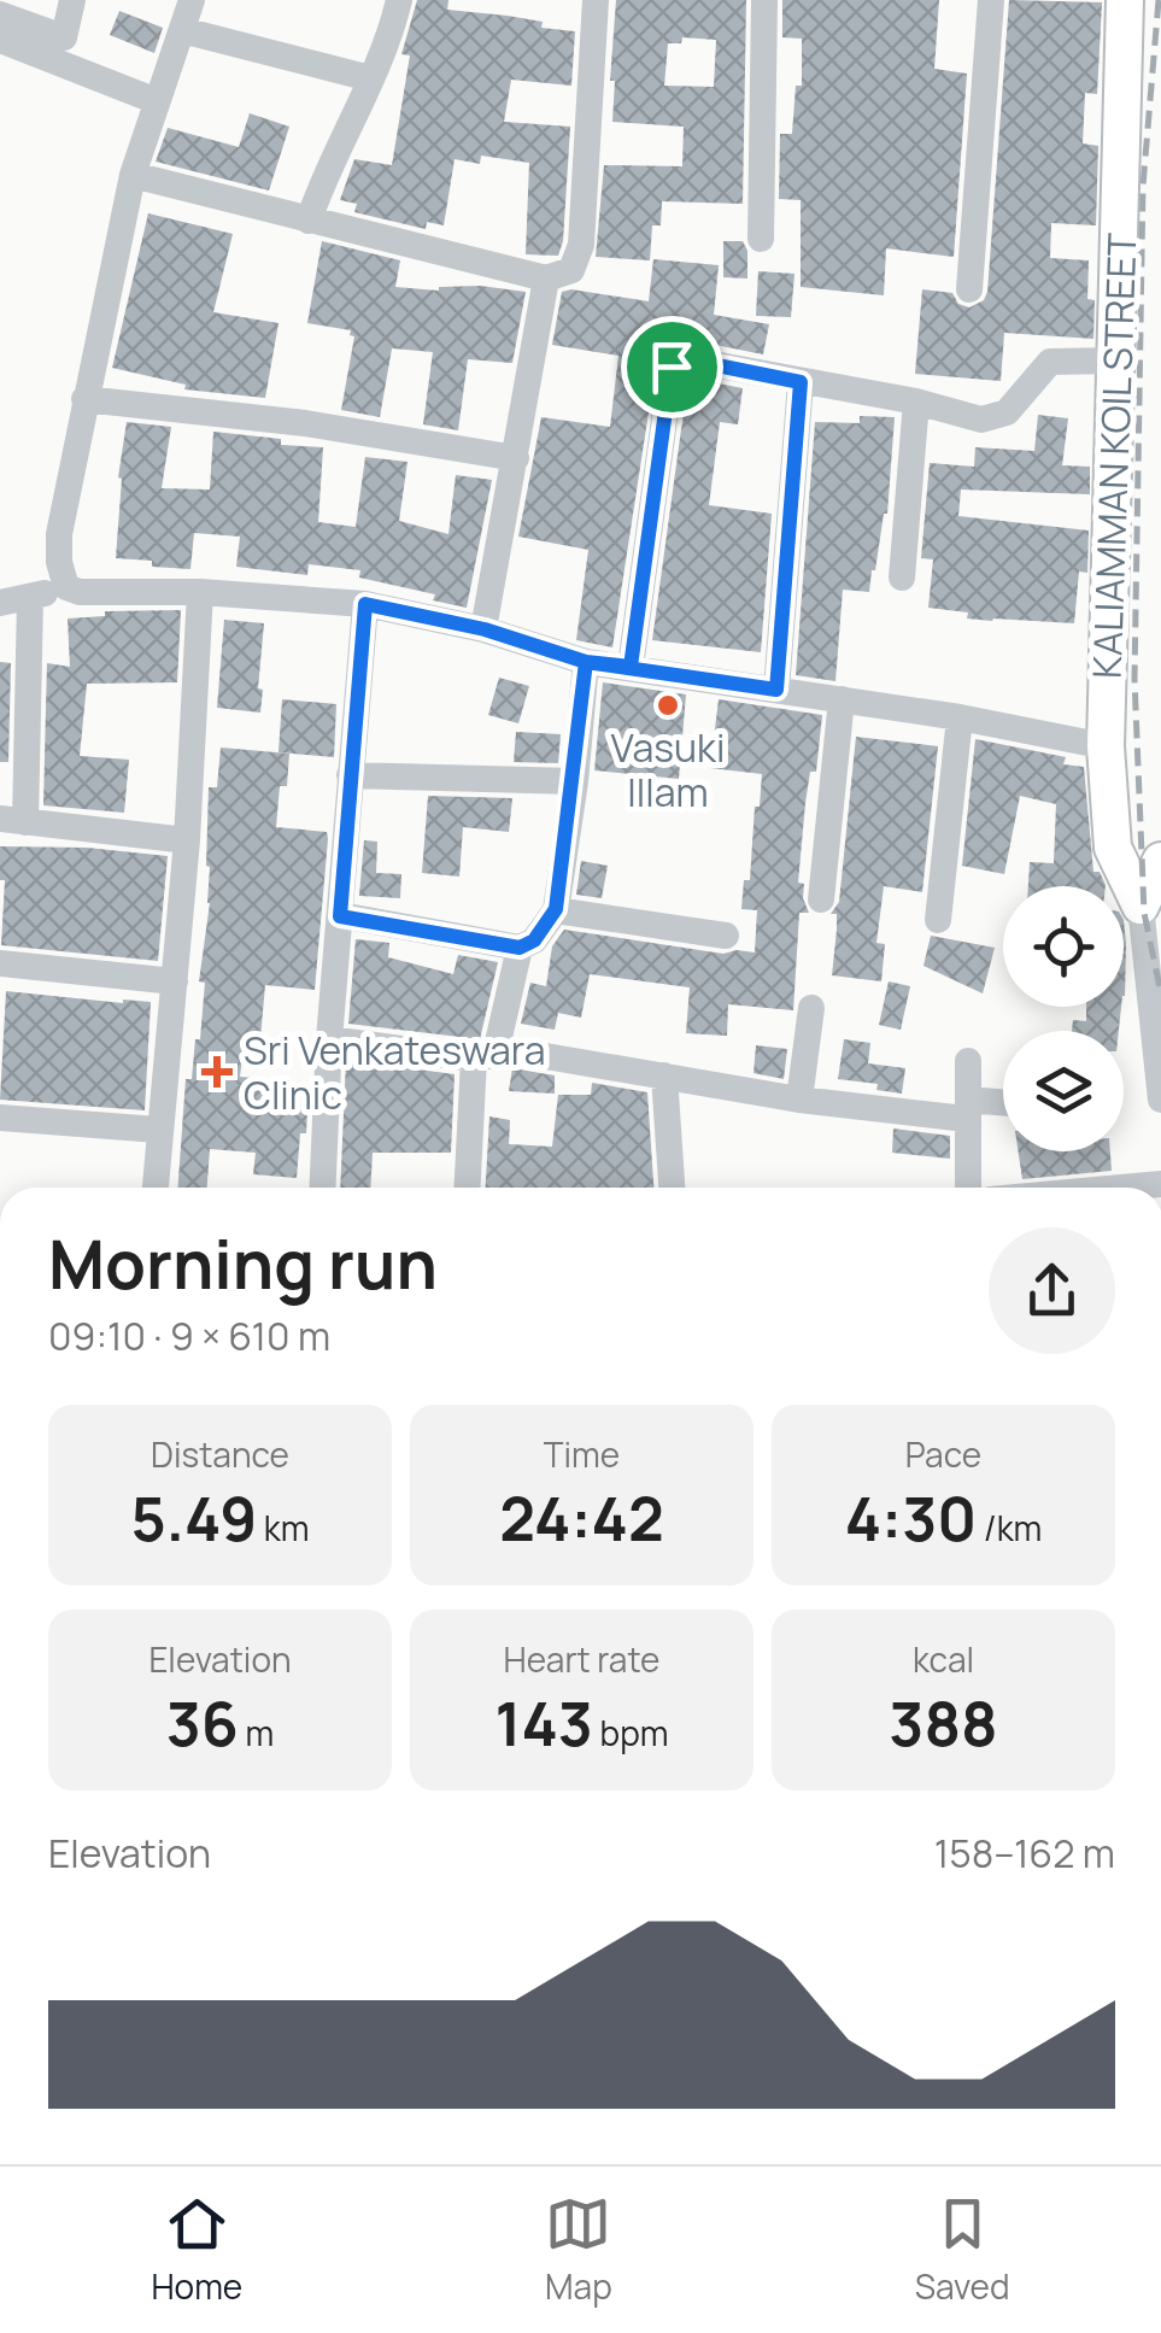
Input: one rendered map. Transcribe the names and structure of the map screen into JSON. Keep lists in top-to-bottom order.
{
  "streets": {
    "main road": ["KALIAMMAN KOIL STREET"]
  },
  "places": {
    "other": ["Vasuki Illam"],
    "health": ["Sri Venkateswara Clinic"]
  },
  "page": {
    "heading": ["Morning run", "09:10 · 9 × 610 m"],
    "stats": [
      ["Distance", "5.49 km"],
      ["Time", "24:42"],
      ["Pace", "4:30 /km"],
      ["Elevation", "36 m"],
      ["Heart rate", "143 bpm"],
      ["kcal", "388"]
    ],
    "chart": ["Elevation", "158–162 m"],
    "tabs": ["Home", "Map", "Saved"]
  }
}
